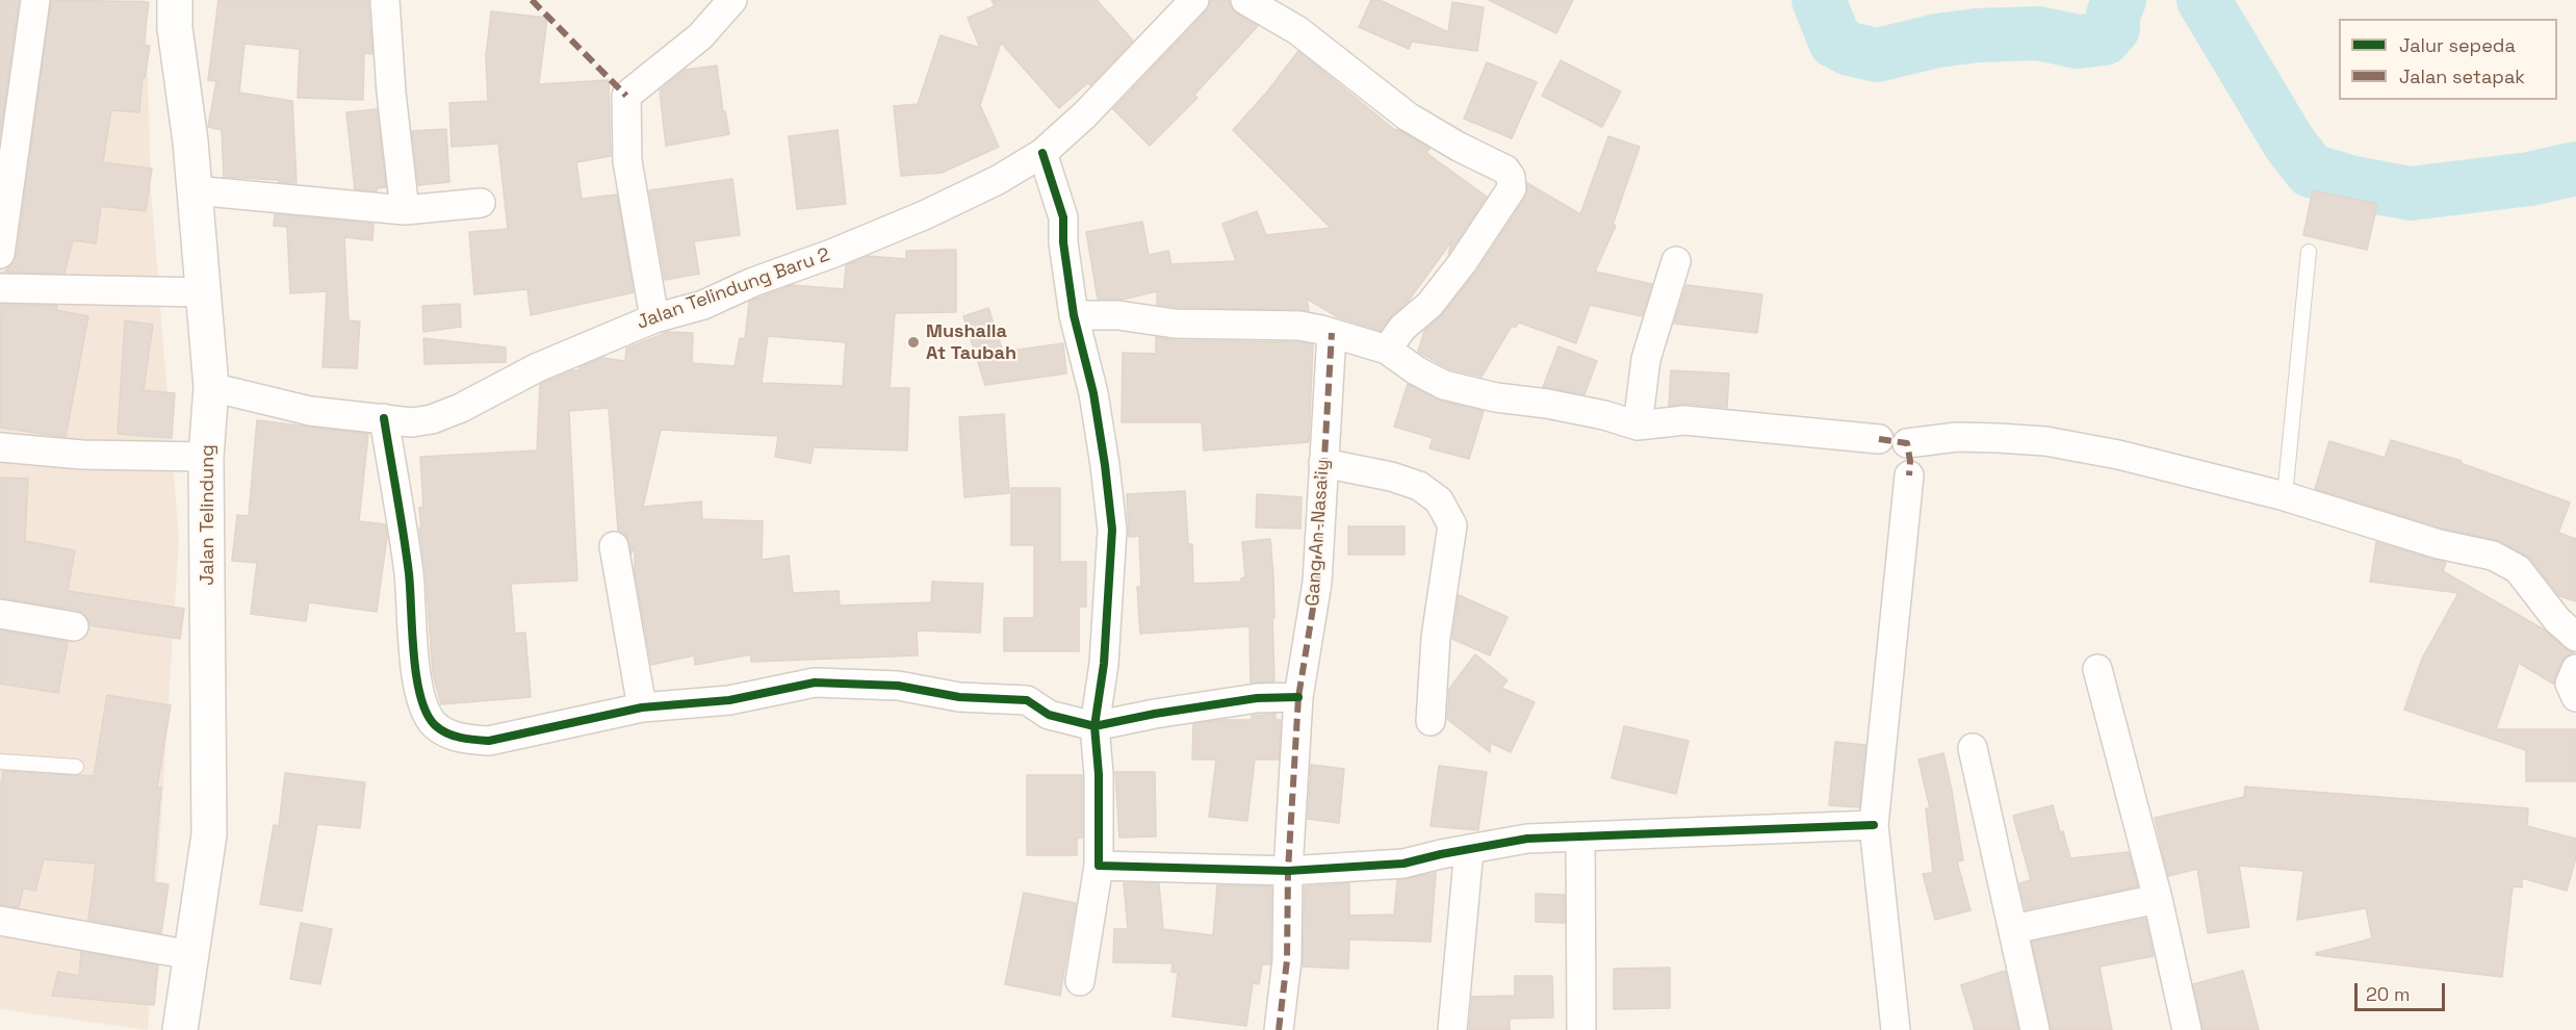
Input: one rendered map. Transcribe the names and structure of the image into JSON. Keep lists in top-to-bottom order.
{
  "streets": {
    "main road": ["Jalan Telindung"],
    "street": ["Jalan Telindung Baru 2", "Gang An-Nasa'iy"]
  },
  "crossings": [
    ["Jalan Telindung Baru 2", "Jalan Telindung"]
  ],
  "places": ["Mushalla At Taubah"],
  "legend": ["Jalur sepeda", "Jalan setapak"],
  "scale_bar": "20 m"
}
